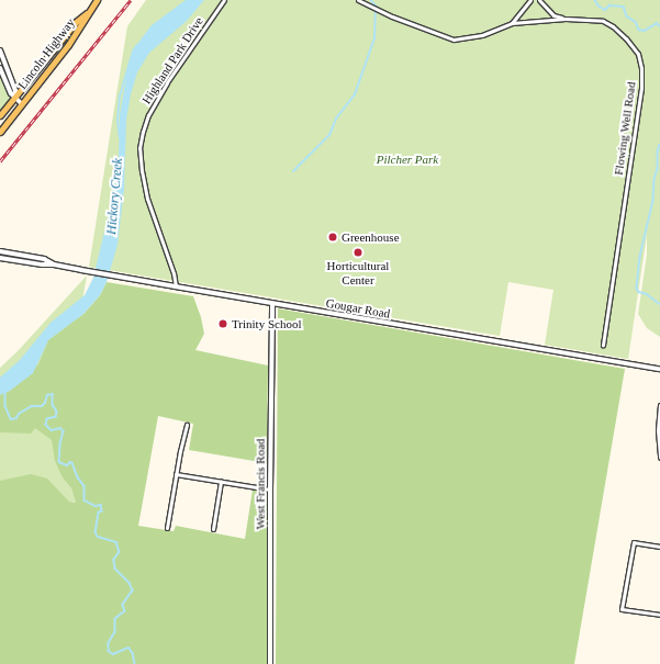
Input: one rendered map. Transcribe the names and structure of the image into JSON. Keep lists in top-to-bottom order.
{
  "streets": {
    "main road": ["Lincoln Highway"],
    "street": [
      "Highland Park Drive",
      "Flowing Well Road",
      "Gougar Road",
      "West Francis Road"
    ]
  },
  "crossings": [
    ["Highland Park Drive", "Gougar Road"],
    ["Gougar Road", "West Francis Road"]
  ],
  "water": ["Hickory Creek"],
  "parks": ["Pilcher Park"],
  "places": ["Greenhouse", "Horticultural Center", "Trinity School"]
}
